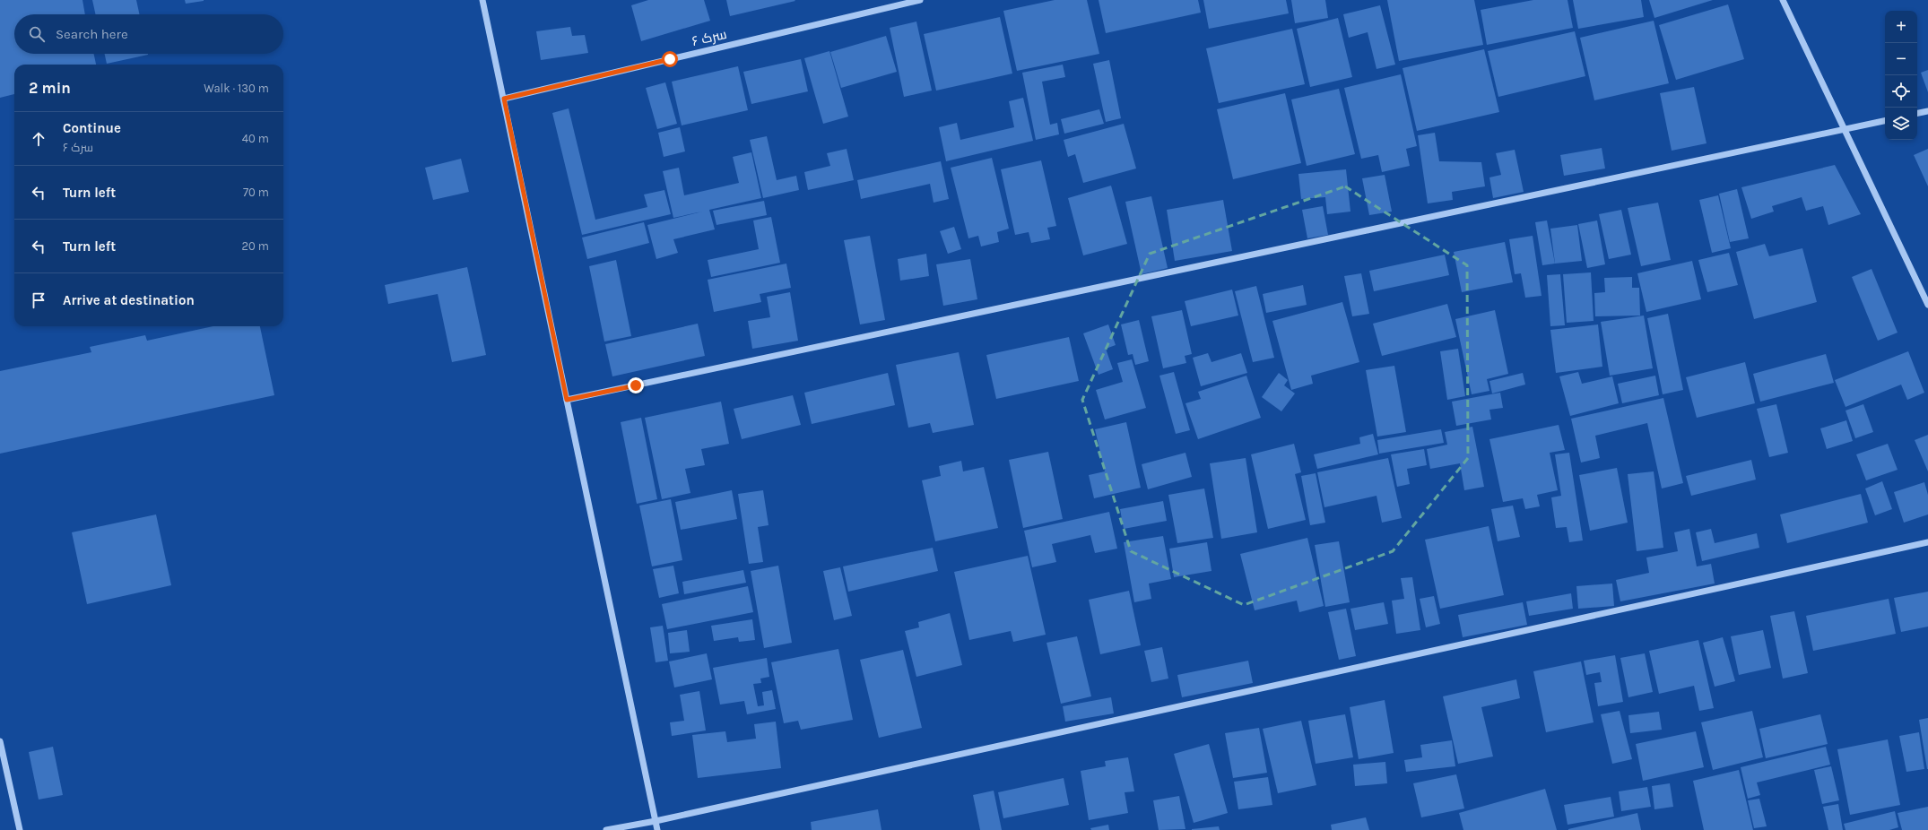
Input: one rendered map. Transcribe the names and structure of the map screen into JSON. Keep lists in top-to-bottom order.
{
  "streets": {
    "street": ["سرک ۶"]
  },
  "page": {
    "map_buttons": ["+", "−"],
    "search": "Search here",
    "heading": ["2 min", "Walk · 130 m"],
    "list": [
      ["Continue", "سرک ۶", "40 m"],
      ["Turn left", "70 m"],
      ["Turn left", "20 m"],
      "Arrive at destination"
    ]
  }
}
